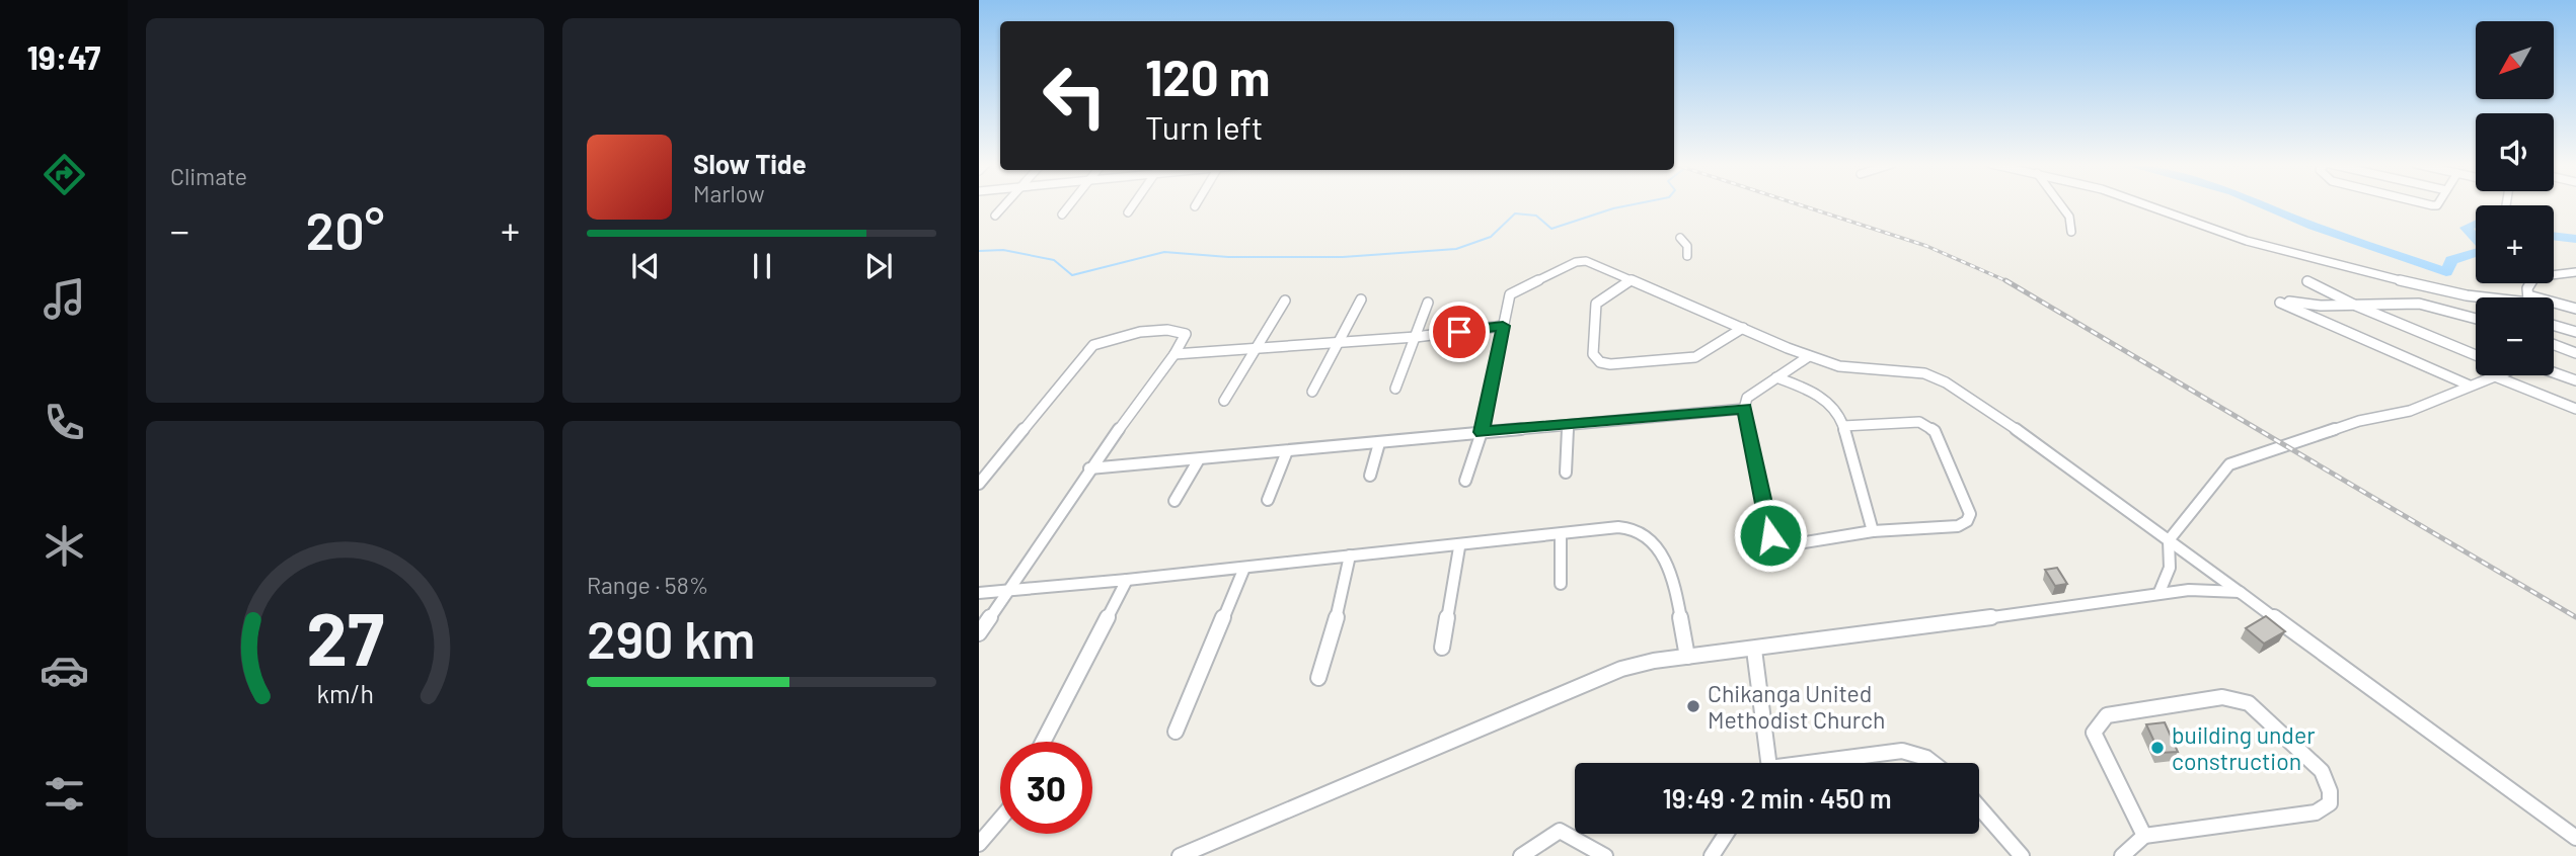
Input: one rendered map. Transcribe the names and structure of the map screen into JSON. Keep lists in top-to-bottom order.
{
  "places": ["Chikanga United Methodist Church", "building under construction"],
  "north": "bottom left",
  "page": {
    "tabs": "19:47",
    "tile": [
      "Climate",
      ["Range · 58%", "290 km"]
    ],
    "map_buttons": ["+", "−"],
    "turn": ["120 m", "Turn left"],
    "song": ["Slow Tide", "Marlow"],
    "heat": ["−", "20°", "+"],
    "limit": "30",
    "trip": "19:49 · 2 min · 450 m",
    "gauge": ["27", "km/h"]
  }
}
